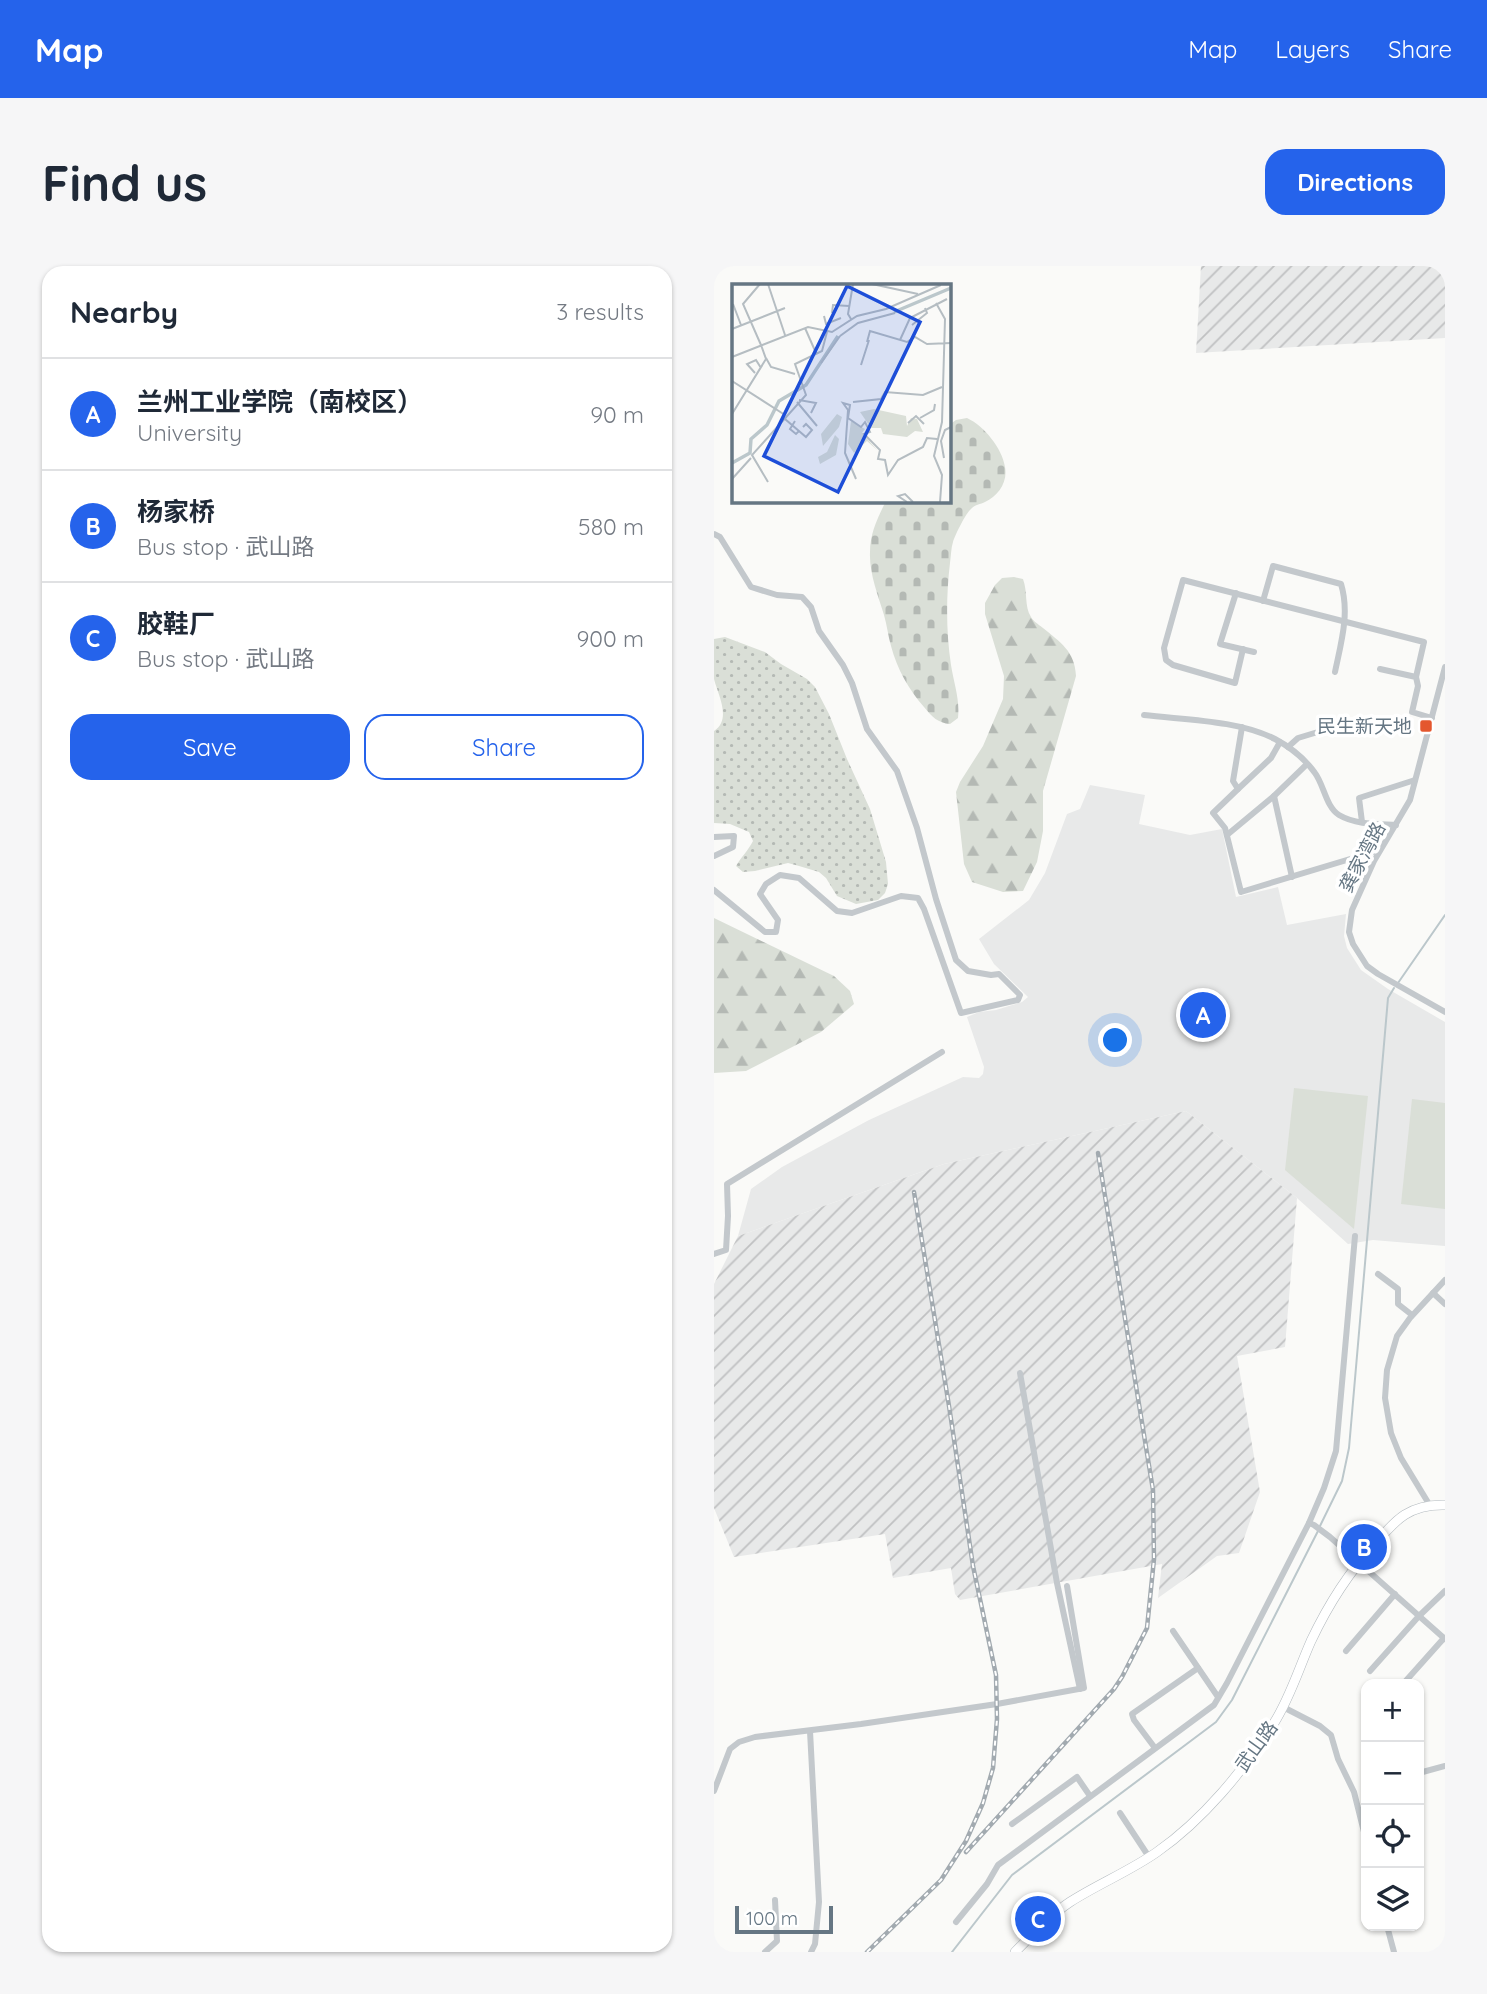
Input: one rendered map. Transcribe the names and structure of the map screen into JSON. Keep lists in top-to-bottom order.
{
  "streets": {
    "main road": ["武山路"],
    "street": ["龚家湾路"]
  },
  "places": {
    "transit": ["民生新天地"]
  },
  "scale_bar": "100 m",
  "page": {
    "header": "Map",
    "nav": ["Map", "Layers", "Share"],
    "buttons": [
      "Directions",
      ["Save", "Share"]
    ],
    "title": "Find us",
    "heading": ["Nearby", "3 results"],
    "list": [
      {
        "mark": "A",
        "name": "兰州工业学院（南校区）",
        "note": "University",
        "value": "90 m"
      },
      {
        "mark": "B",
        "name": "杨家桥",
        "note": "Bus stop · 武山路",
        "value": "580 m"
      },
      {
        "mark": "C",
        "name": "胶鞋厂",
        "note": "Bus stop · 武山路",
        "value": "900 m"
      }
    ],
    "pins": ["A", "B", "C"],
    "map_buttons": ["+", "−"],
    "scale": "100 m"
  }
}
